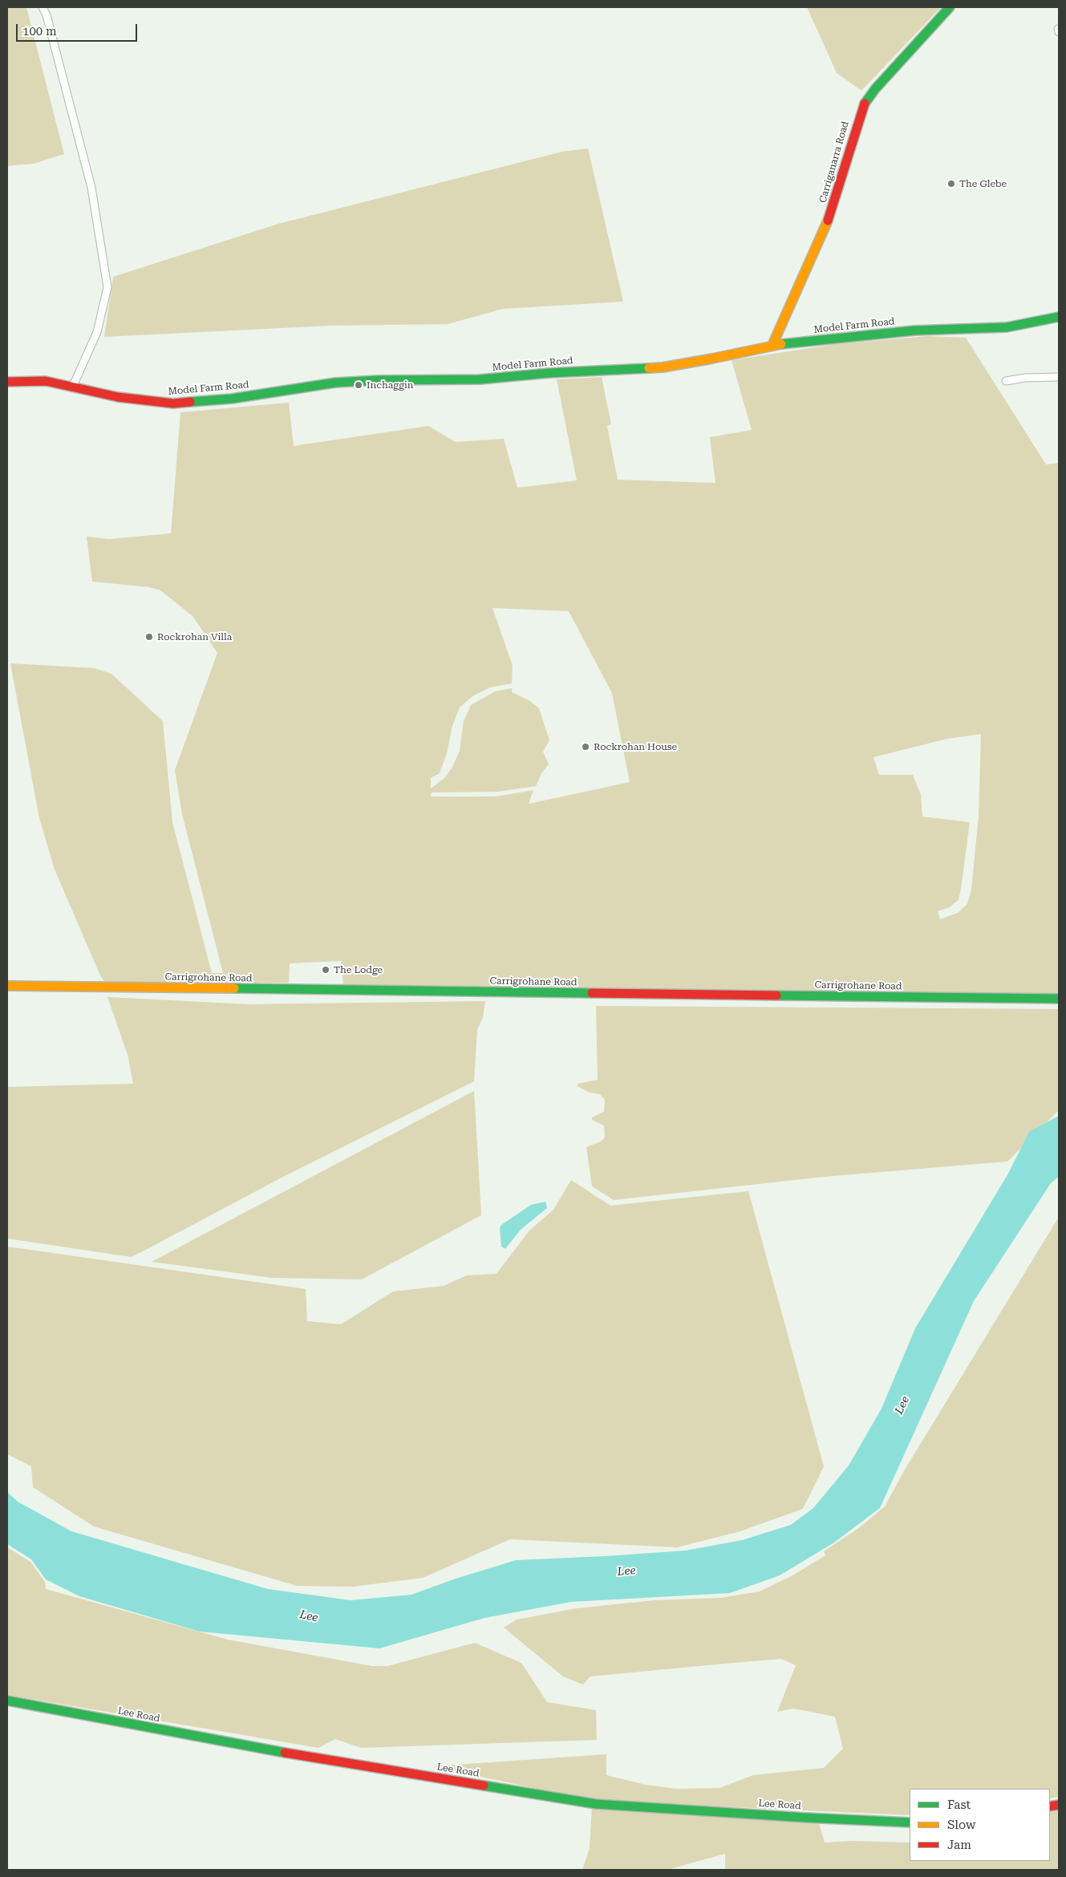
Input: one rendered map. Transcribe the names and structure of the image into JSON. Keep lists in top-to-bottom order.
{
  "streets": {
    "main road": [
      "Carriganarra Road",
      "Model Farm Road",
      "Carrigrohane Road",
      "Lee Road"
    ]
  },
  "crossings": [
    ["Carriganarra Road", "Model Farm Road"]
  ],
  "water": ["Lee"],
  "places": [
    "The Glebe",
    "Inchaggin",
    "Rockrohan Villa",
    "Rockrohan House",
    "The Lodge"
  ],
  "legend": ["Fast", "Slow", "Jam"],
  "scale_bar": "100 m"
}
